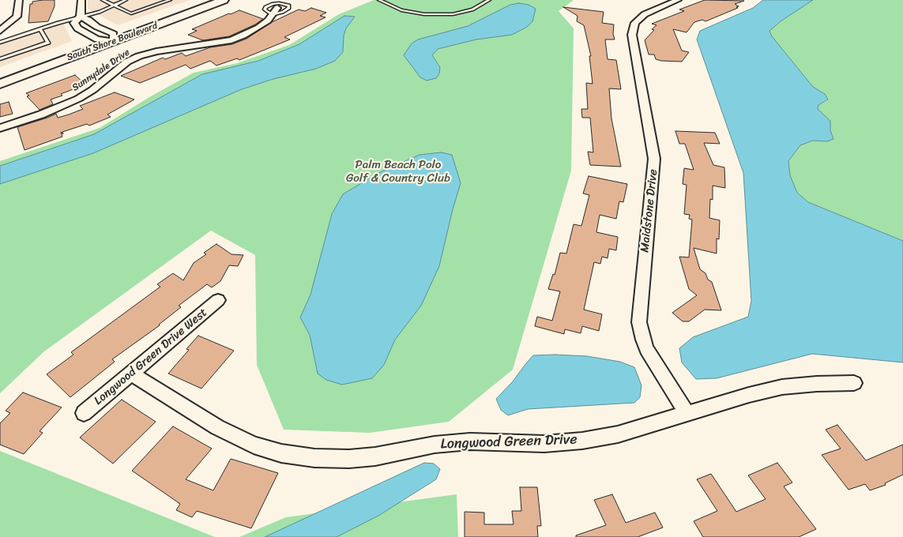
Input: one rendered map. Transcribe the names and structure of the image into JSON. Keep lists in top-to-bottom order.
{
  "streets": {
    "street": [
      "South Shore Boulevard",
      "Sunnydale Drive",
      "Maidstone Drive",
      "Longwood Green Drive West",
      "Longwood Green Drive"
    ]
  },
  "crossings": [
    ["Maidstone Drive", "Longwood Green Drive"],
    ["Longwood Green Drive West", "Longwood Green Drive"]
  ],
  "parks": ["Palm Beach Polo Golf & Country Club"]
}
